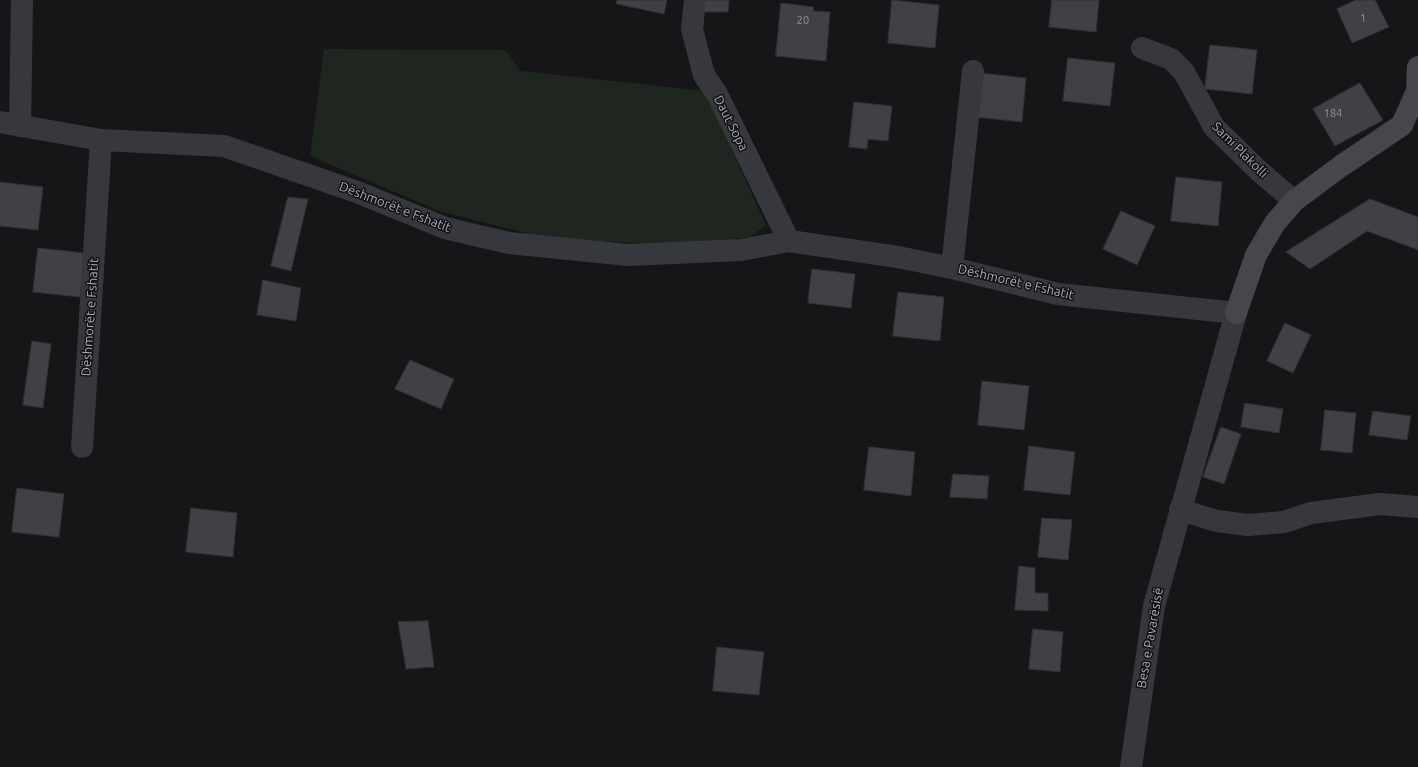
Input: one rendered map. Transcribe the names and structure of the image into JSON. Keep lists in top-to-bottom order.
{
  "streets": {
    "street": [
      "Daut Sopa",
      "Sami Plakolli",
      "Dëshmorët e Fshatit",
      "Besa e Pavarësisë"
    ]
  },
  "crossings": [
    ["Daut Sopa", "Dëshmorët e Fshatit"],
    ["Dëshmorët e Fshatit", "Besa e Pavarësisë"]
  ],
  "house_numbers": ["1", "20", "184"]
}
